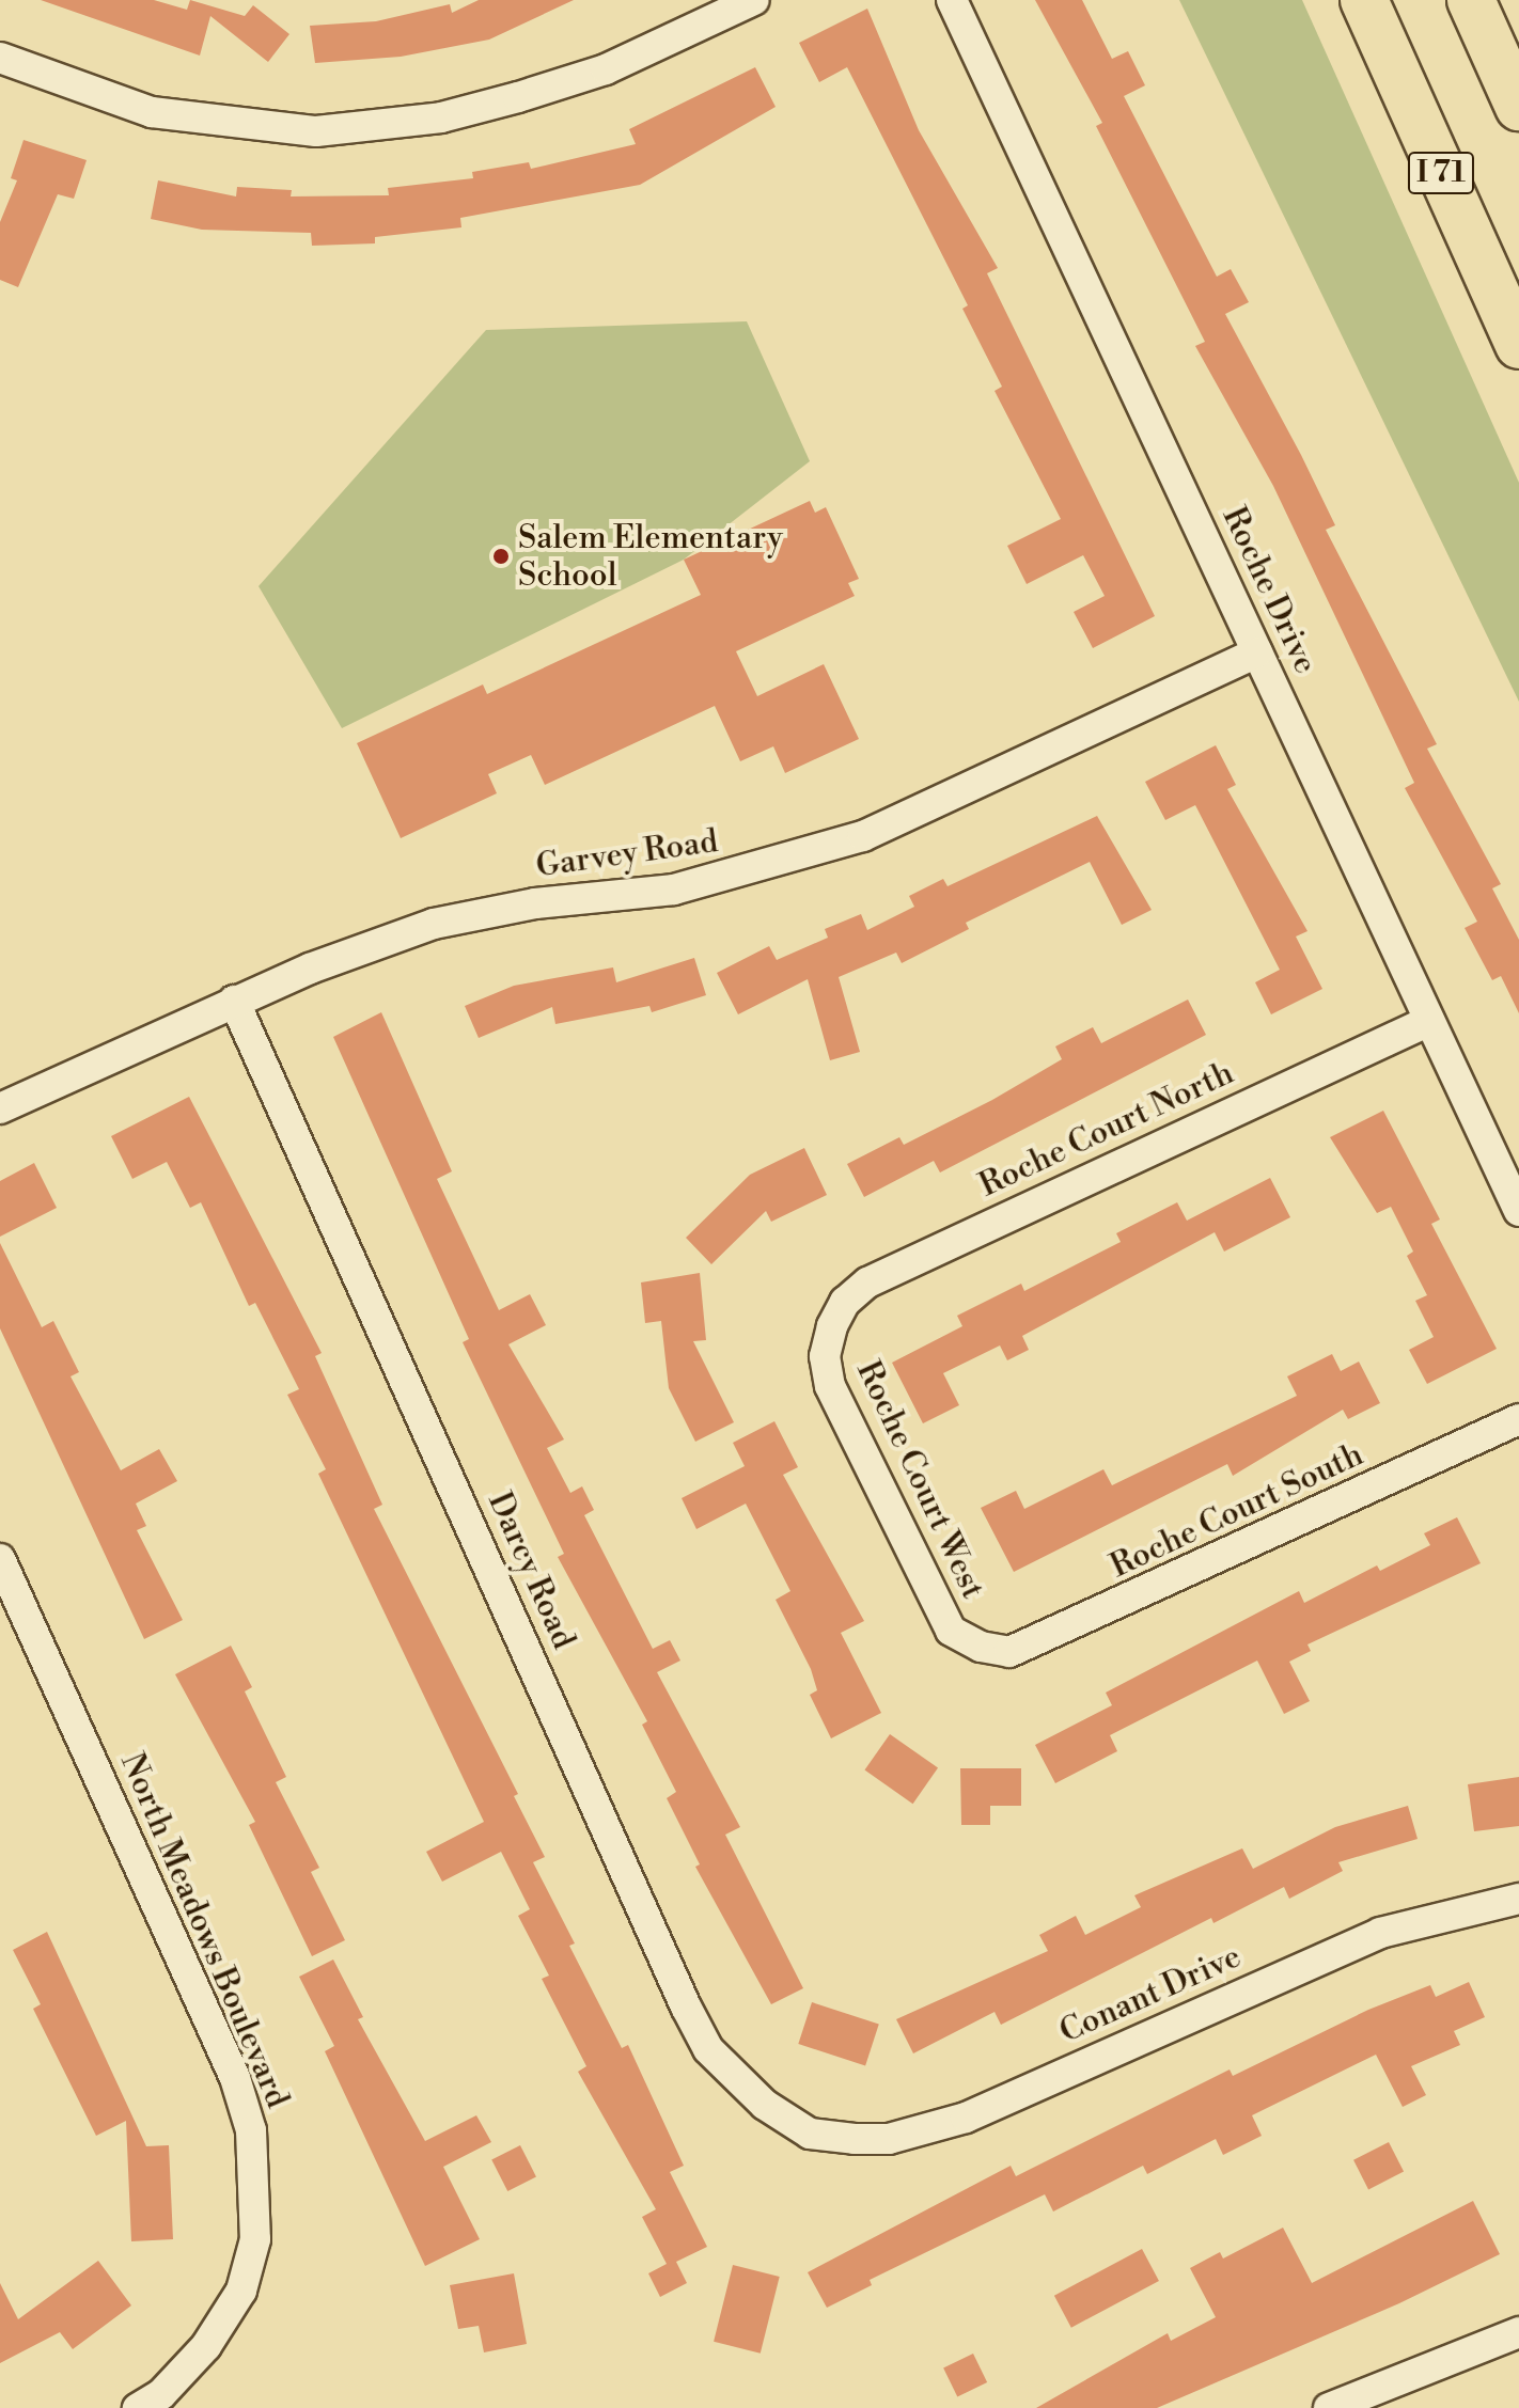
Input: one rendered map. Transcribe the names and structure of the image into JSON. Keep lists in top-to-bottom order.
{
  "streets": {
    "highway": ["I 71"],
    "street": [
      "Roche Drive",
      "Garvey Road",
      "Roche Court North",
      "Roche Court West",
      "Roche Court South",
      "Darcy Road",
      "North Meadows Boulevard",
      "Conant Drive"
    ]
  },
  "crossings": [
    ["Roche Drive", "Garvey Road"],
    ["Roche Drive", "Roche Court North"],
    ["Garvey Road", "Darcy Road"],
    ["Roche Court North", "Roche Court West"],
    ["Roche Court West", "Roche Court South"],
    ["Darcy Road", "Conant Drive"]
  ],
  "places": ["Salem Elementary School"]
}
